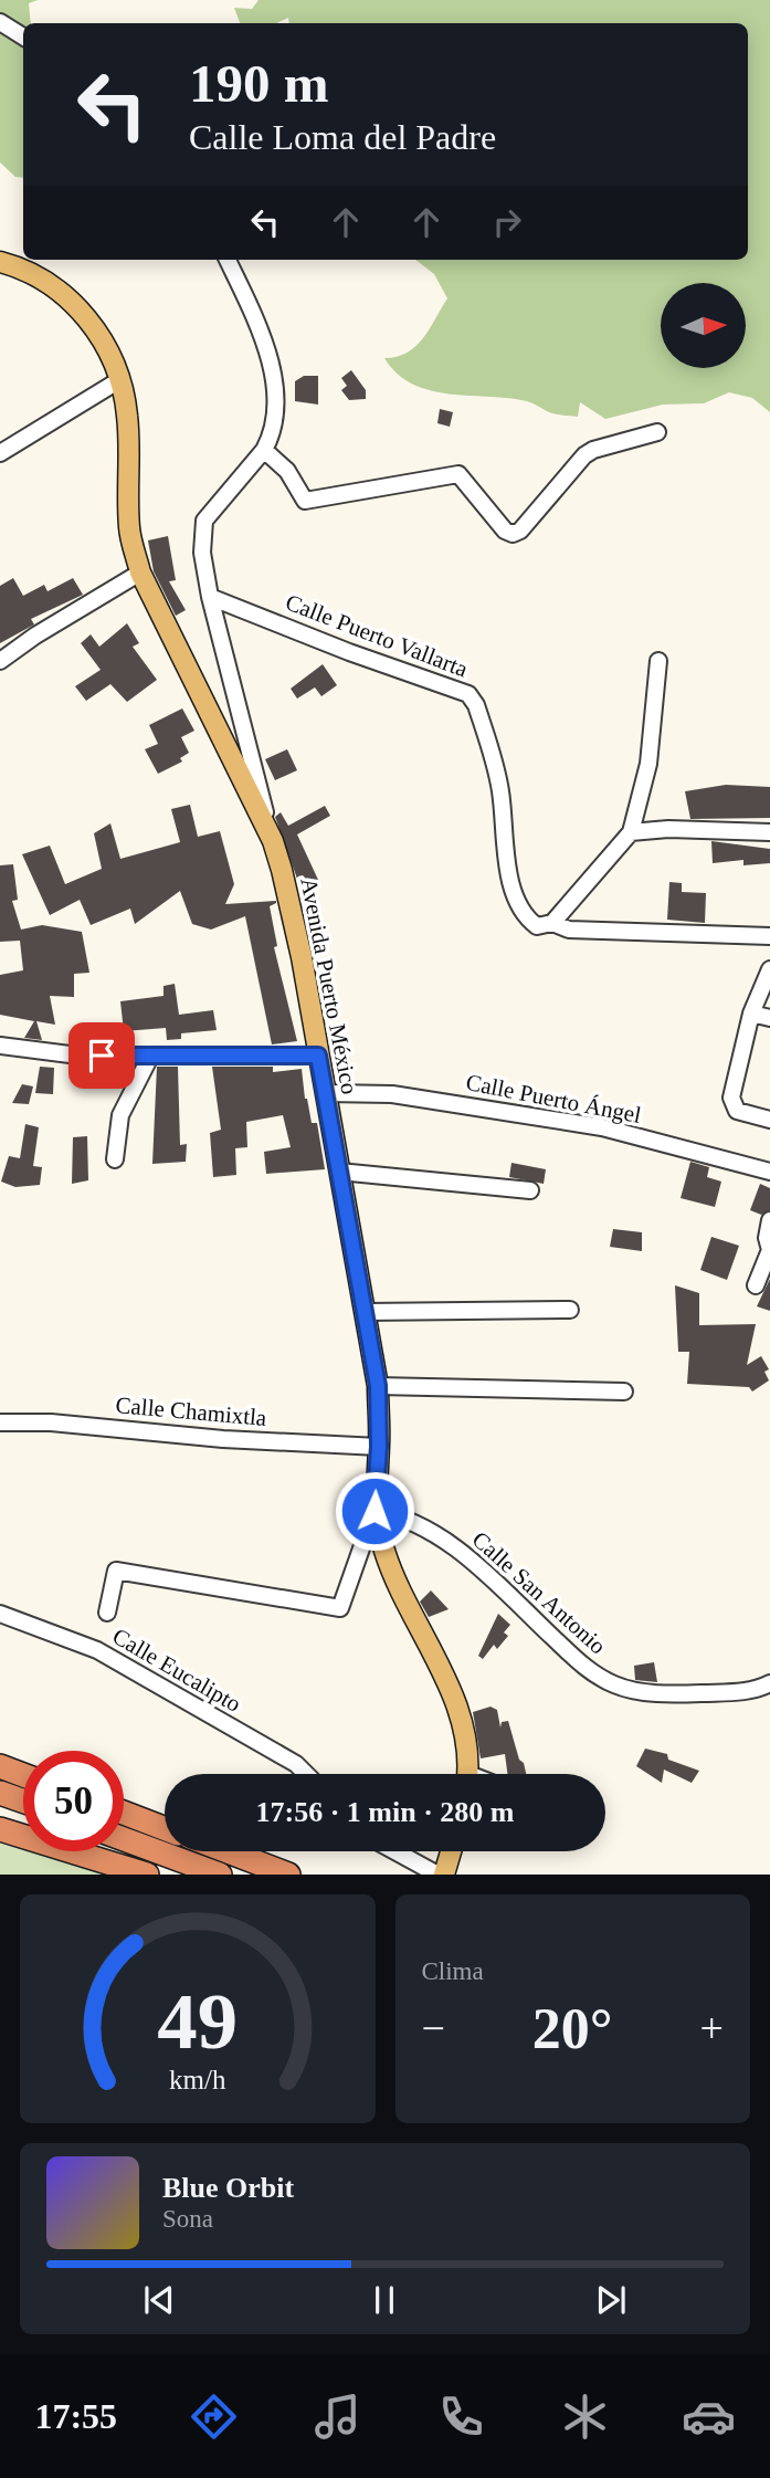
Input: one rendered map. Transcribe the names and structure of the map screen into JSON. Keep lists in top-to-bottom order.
{
  "streets": {
    "main road": ["Avenida Puerto México"],
    "street": [
      "Calle Puerto Vallarta",
      "Calle Puerto Ángel",
      "Calle Chamixtla",
      "Calle San Antonio",
      "Calle Eucalipto"
    ]
  },
  "crossings": [
    ["Avenida Puerto México", "Calle Puerto Ángel"],
    ["Avenida Puerto México", "Calle Chamixtla"],
    ["Avenida Puerto México", "Calle San Antonio"]
  ],
  "north": "right",
  "page": {
    "turn": ["190 m", "Calle Loma del Padre"],
    "limit": "50",
    "trip": "17:56 · 1 min · 280 m",
    "tile": "Clima",
    "heat": ["−", "20°", "+"],
    "song": ["Blue Orbit", "Sona"],
    "tabs": "17:55",
    "gauge": ["49", "km/h"]
  }
}
